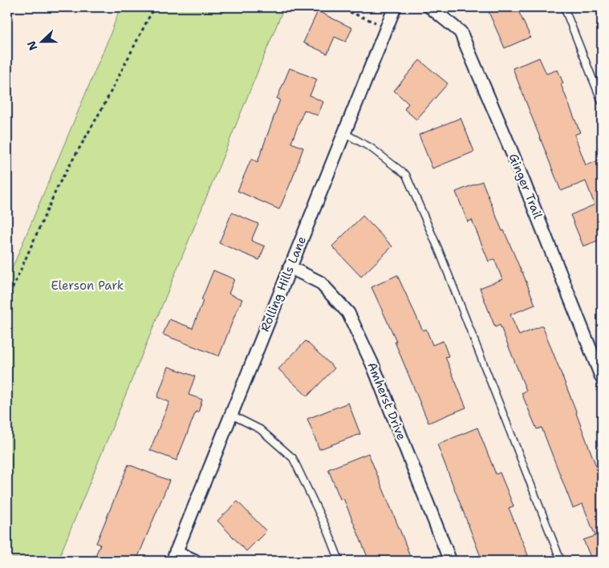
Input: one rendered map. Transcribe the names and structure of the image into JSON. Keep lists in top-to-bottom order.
{
  "streets": {
    "street": ["Ginger Trail", "Rolling Hills Lane", "Amherst Drive"]
  },
  "crossings": [
    ["Rolling Hills Lane", "Amherst Drive"]
  ],
  "parks": ["Elerson Park"],
  "north": "left"
}
